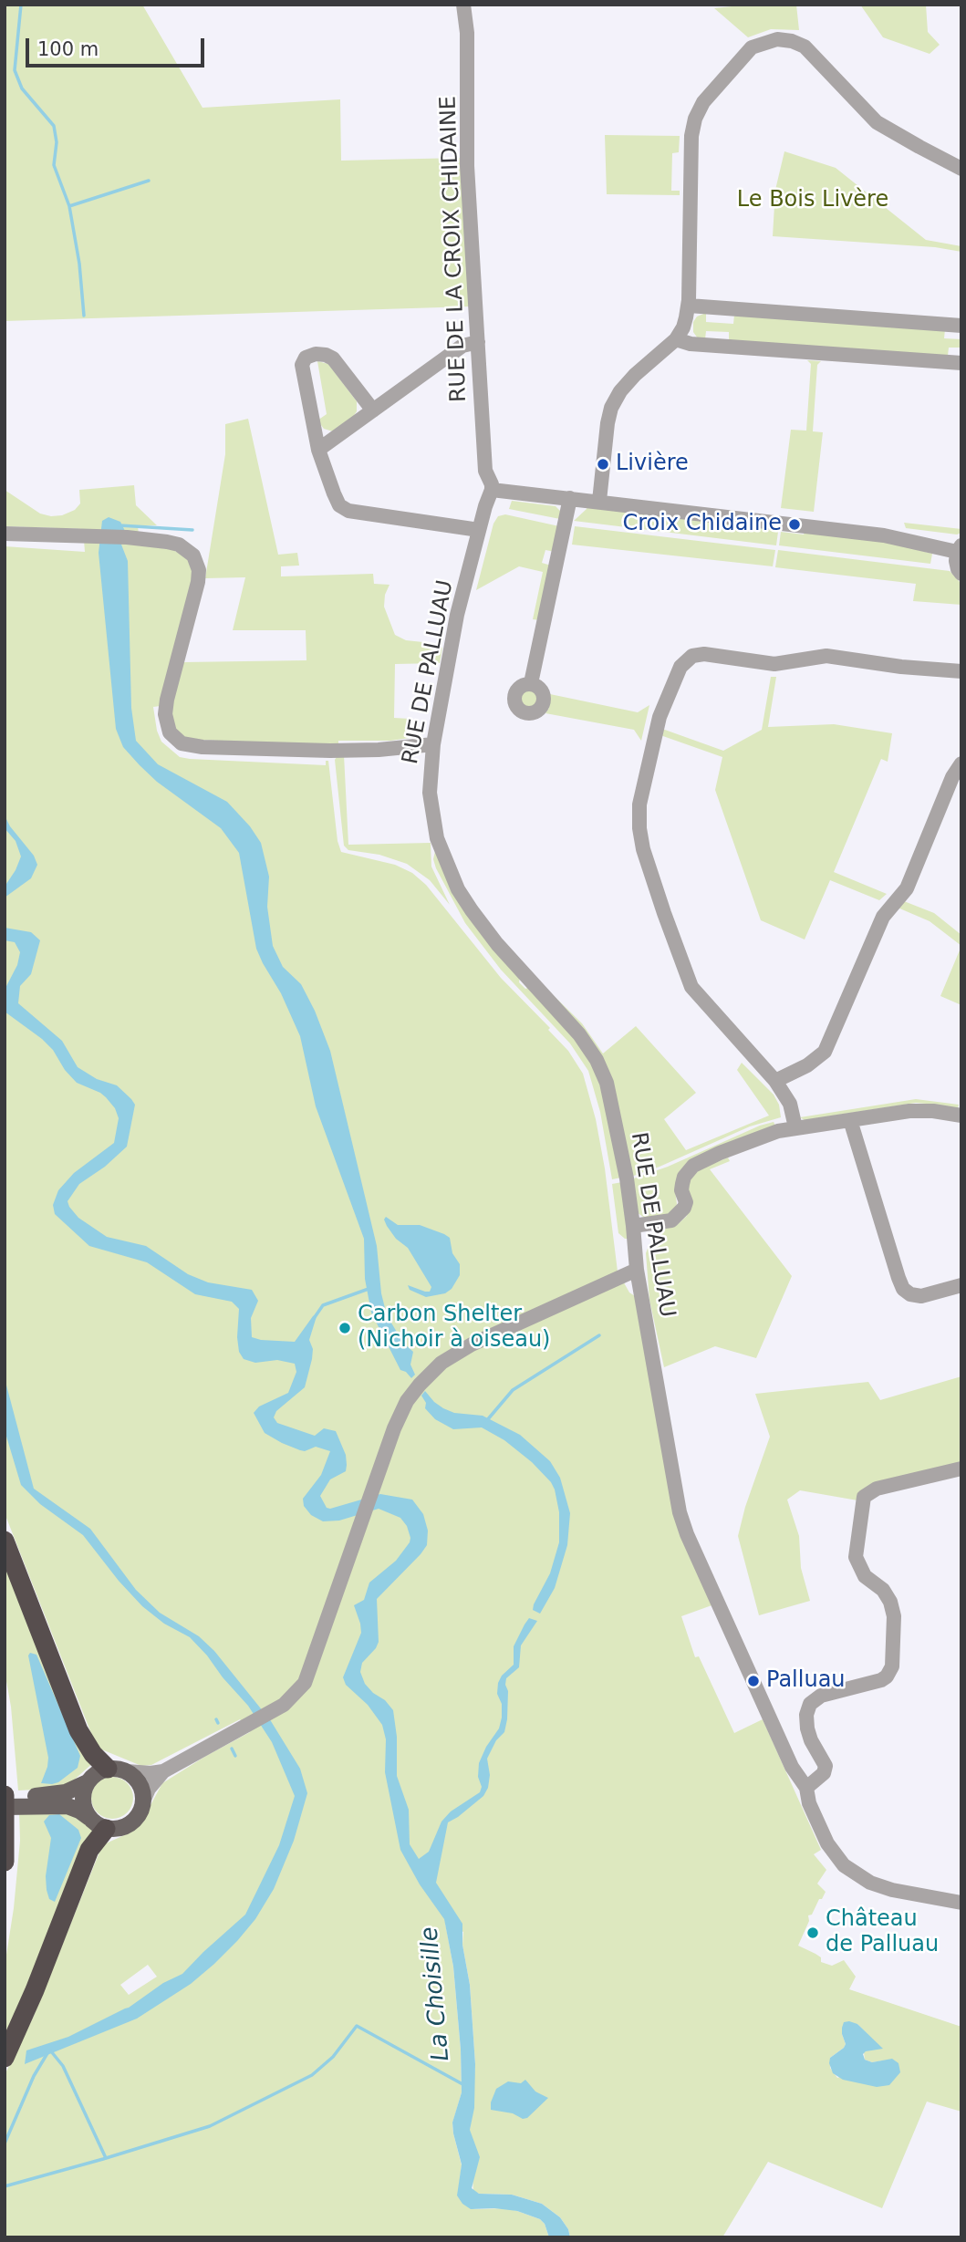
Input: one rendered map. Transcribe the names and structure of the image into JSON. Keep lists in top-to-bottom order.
{
  "streets": {
    "street": ["RUE DE LA CROIX CHIDAINE", "RUE DE PALLUAU"]
  },
  "crossings": [
    ["RUE DE LA CROIX CHIDAINE", "RUE DE PALLUAU"]
  ],
  "water": ["La Choisille"],
  "parks": ["Le Bois Livère"],
  "places": [
    "Livière",
    "Croix Chidaine",
    "Carbon Shelter (Nichoir à oiseau)",
    "Palluau",
    "Château de Palluau"
  ],
  "scale_bar": "100 m"
}
